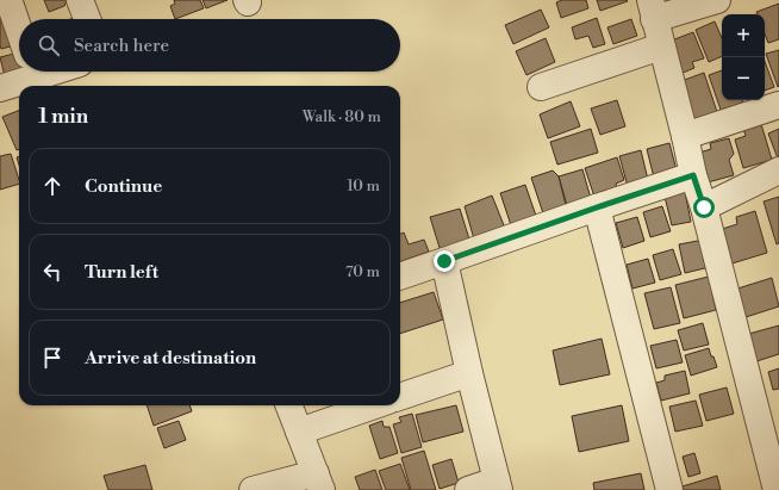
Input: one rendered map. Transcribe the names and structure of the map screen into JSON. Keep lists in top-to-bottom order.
{
  "page": {
    "map_buttons": ["+", "−"],
    "search": "Search here",
    "heading": ["1 min", "Walk · 80 m"],
    "list": [
      ["Continue", "10 m"],
      ["Turn left", "70 m"],
      "Arrive at destination"
    ]
  }
}
